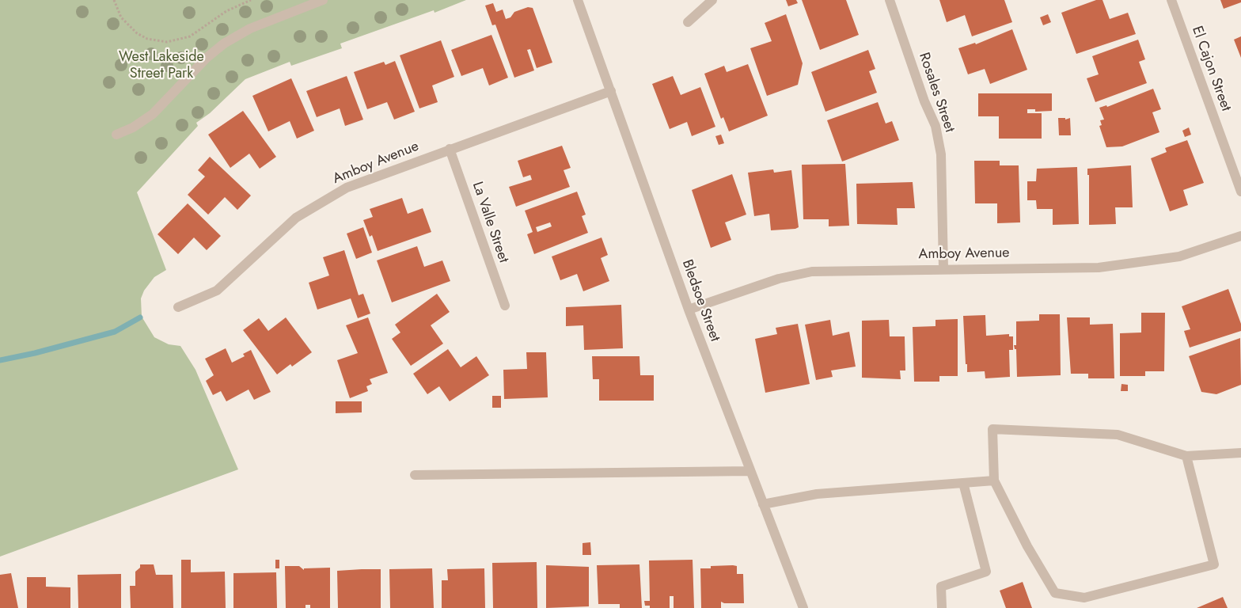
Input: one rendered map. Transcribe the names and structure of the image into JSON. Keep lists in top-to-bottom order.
{
  "streets": {
    "street": [
      "El Cajon Street",
      "Rosales Street",
      "Amboy Avenue",
      "La Valle Street",
      "Bledsoe Street"
    ]
  },
  "crossings": [
    ["Rosales Street", "Amboy Avenue"],
    ["Amboy Avenue", "La Valle Street"],
    ["Amboy Avenue", "Bledsoe Street"]
  ],
  "parks": ["West Lakeside Street Park"]
}
